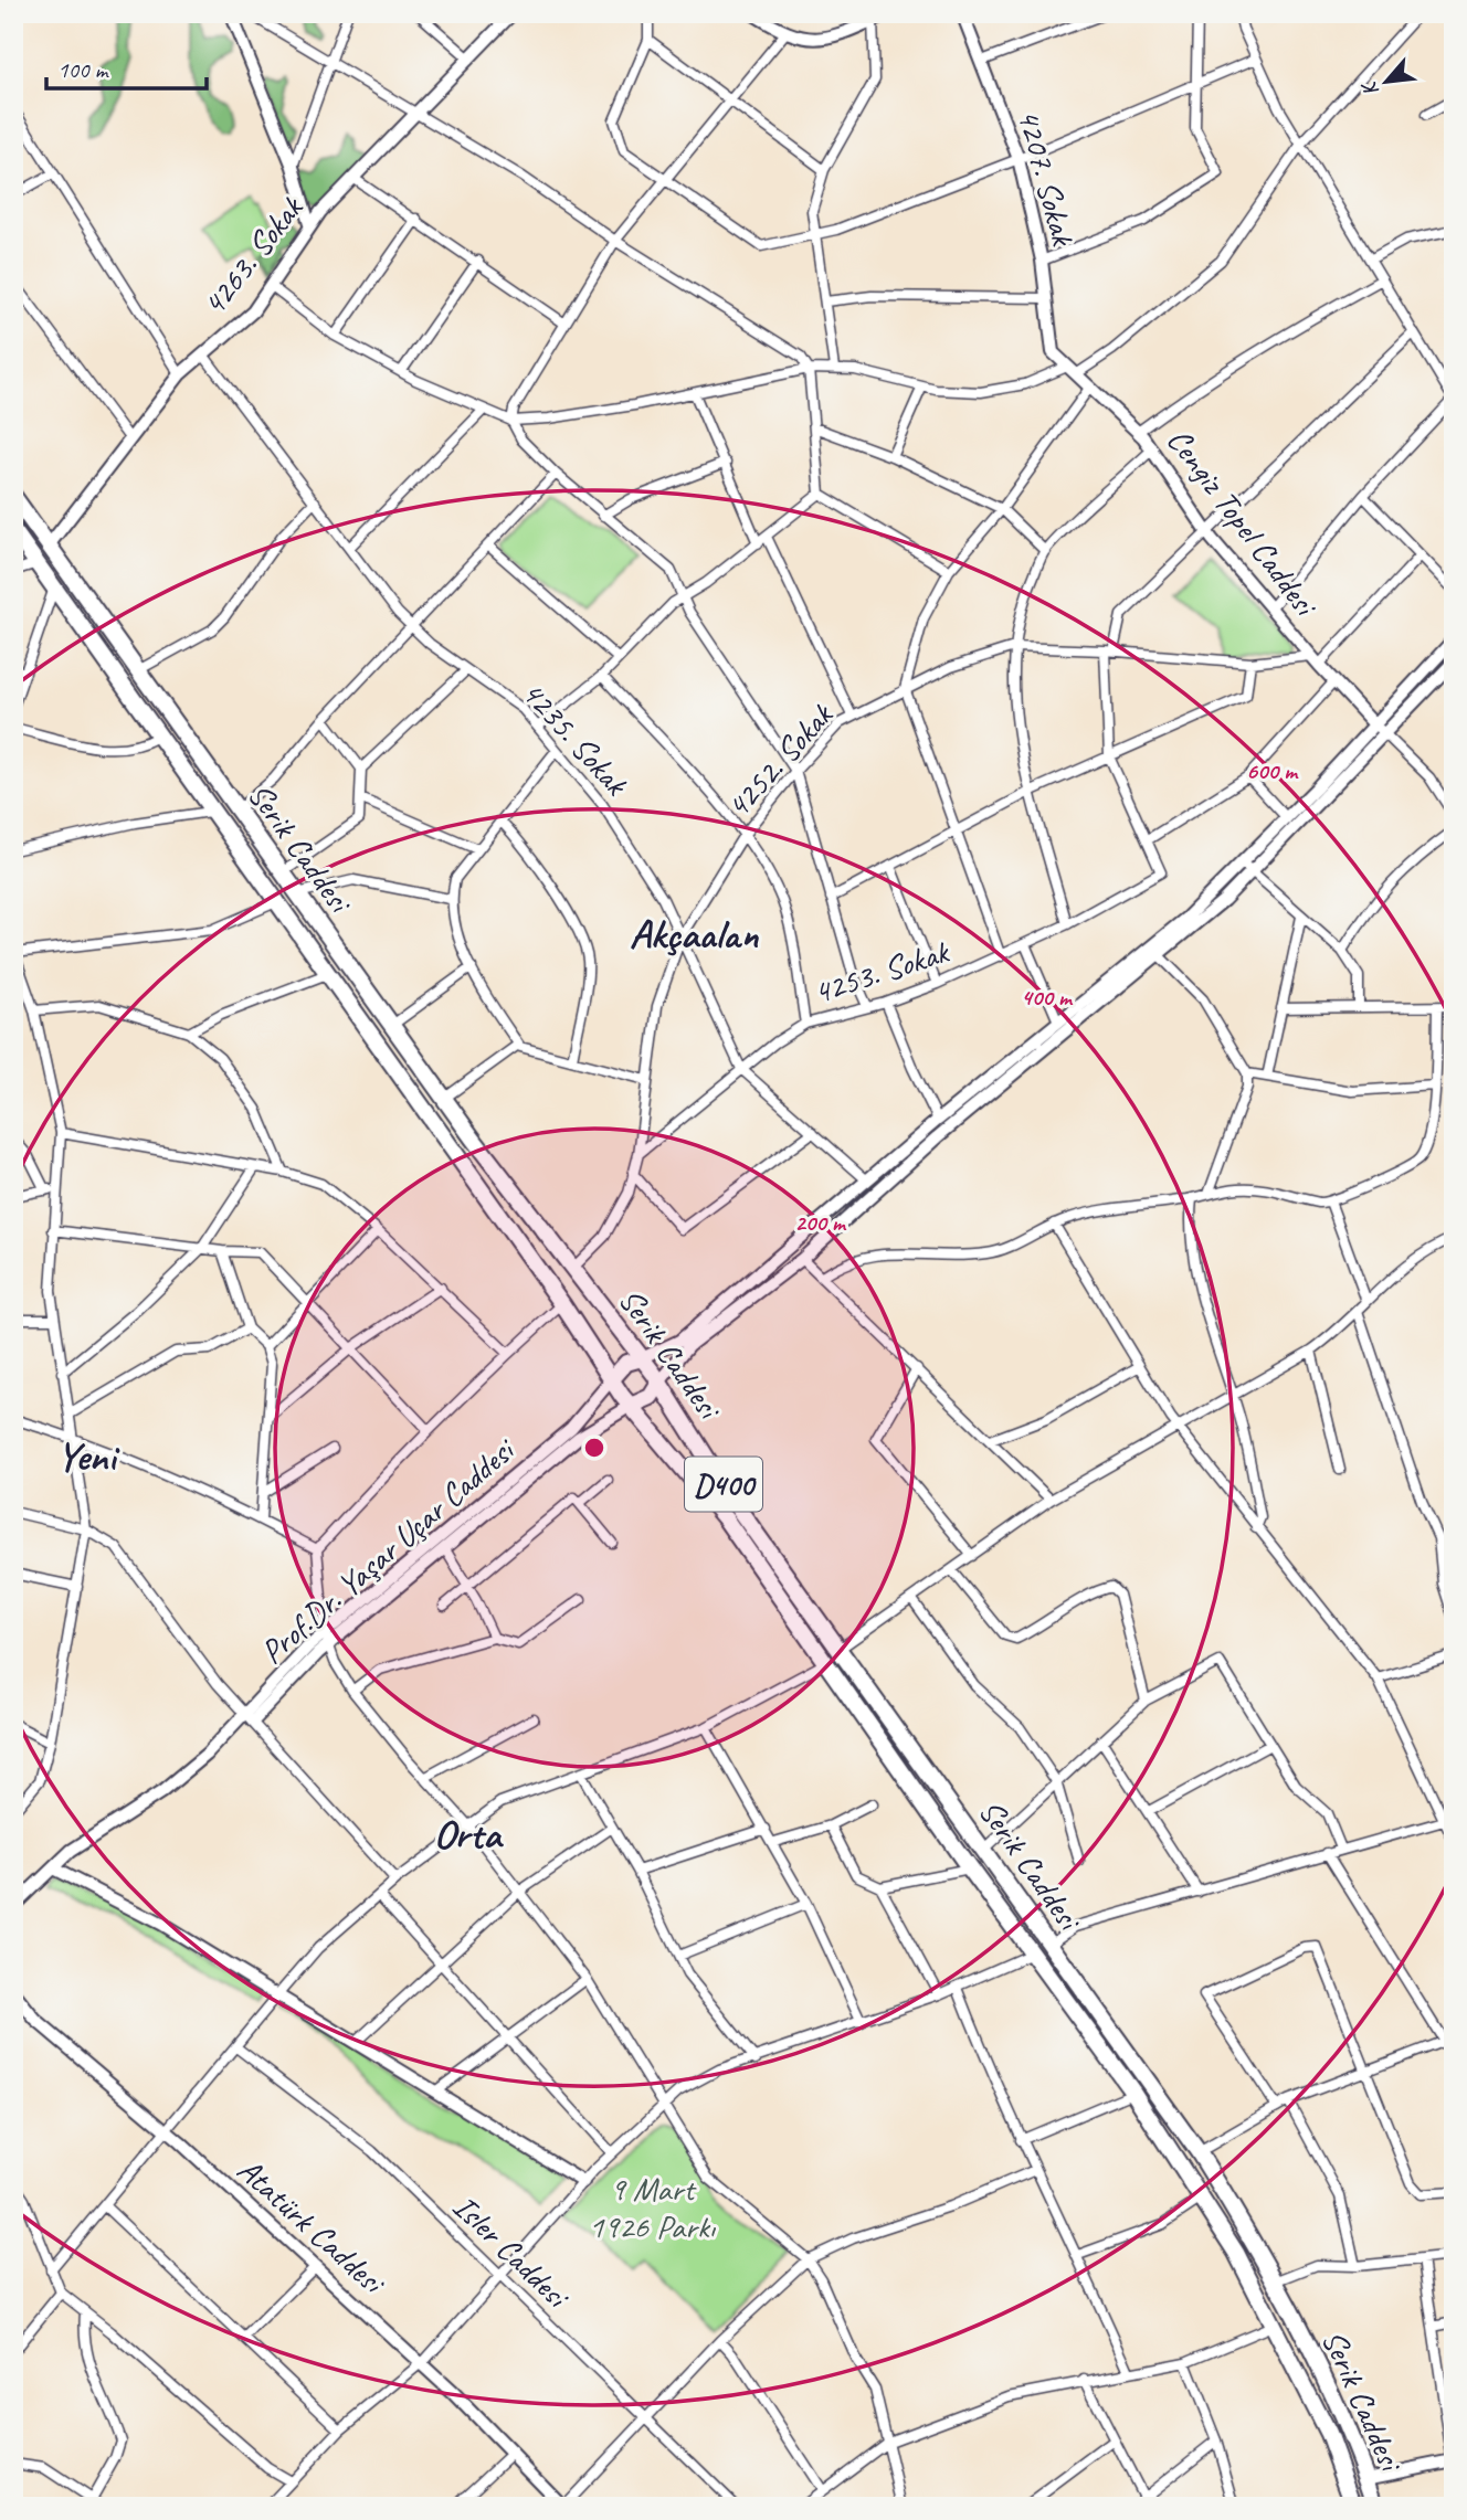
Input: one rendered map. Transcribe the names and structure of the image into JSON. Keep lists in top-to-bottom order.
{
  "streets": {
    "highway": ["Serik Caddesi", "D400"],
    "main road": [
      "4207. Sokak",
      "4263. Sokak",
      "Cengiz Topel Caddesi",
      "Prof.Dr. Yaşar Uçar Caddesi",
      "Atatürk Caddesi"
    ],
    "street": [
      "4235. Sokak",
      "4252. Sokak",
      "4253. Sokak",
      "Isler Caddesi"
    ]
  },
  "crossings": [
    ["4207. Sokak", "Cengiz Topel Caddesi"],
    ["4263. Sokak", "4235. Sokak"],
    ["4263. Sokak", "Serik Caddesi"],
    ["Cengiz Topel Caddesi", "4252. Sokak"],
    ["4235. Sokak", "4252. Sokak"],
    ["4235. Sokak", "4253. Sokak"],
    ["4252. Sokak", "Serik Caddesi"],
    ["4252. Sokak", "4253. Sokak"],
    ["Serik Caddesi", "Prof.Dr. Yaşar Uçar Caddesi"]
  ],
  "districts": ["Akçaalan", "Yeni", "Orta"],
  "parks": ["9 Mart 1926 Parkı"],
  "scale_bar": "100 m",
  "north": "bottom left",
  "rings": ["600 m", "400 m", "200 m"]
}
